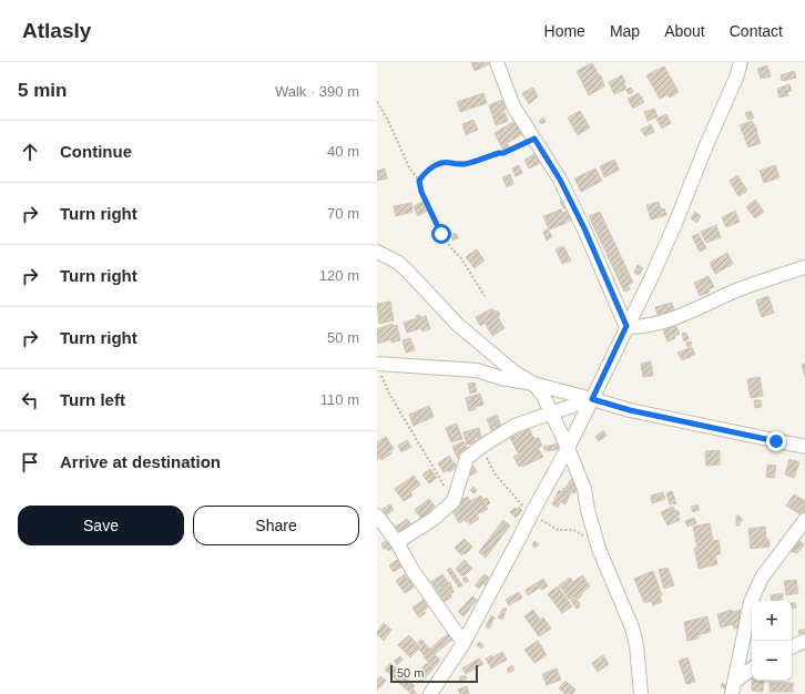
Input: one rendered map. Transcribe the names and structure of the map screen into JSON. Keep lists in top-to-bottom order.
{
  "scale_bar": "50 m",
  "page": {
    "header": "Atlasly",
    "nav": [
      "Home",
      "Map",
      "About",
      "Contact"
    ],
    "heading": ["5 min", "Walk · 390 m"],
    "list": [
      ["Continue", "40 m"],
      ["Turn right", "70 m"],
      ["Turn right", "120 m"],
      ["Turn right", "50 m"],
      ["Turn left", "110 m"],
      "Arrive at destination"
    ],
    "buttons": ["Save", "Share"],
    "map_buttons": ["+", "−"],
    "scale": "50 m"
  }
}
